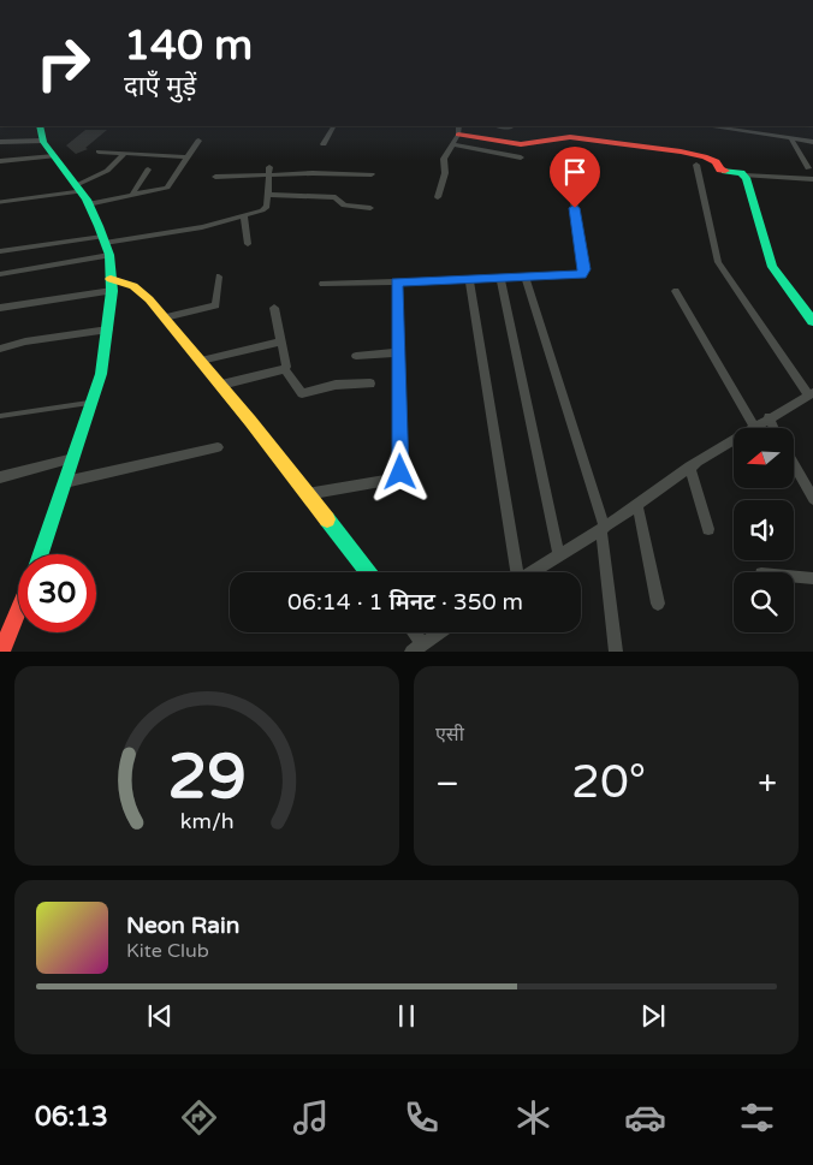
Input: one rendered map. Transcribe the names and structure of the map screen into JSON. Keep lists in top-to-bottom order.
{
  "north": "left",
  "page": {
    "turn": ["140 m", "दाएँ मुड़ें"],
    "limit": "30",
    "trip": "06:14 · 1 मिनट · 350 m",
    "tile": "एसी",
    "heat": ["−", "20°", "+"],
    "song": ["Neon Rain", "Kite Club"],
    "tabs": "06:13",
    "gauge": ["29", "km/h"]
  }
}
